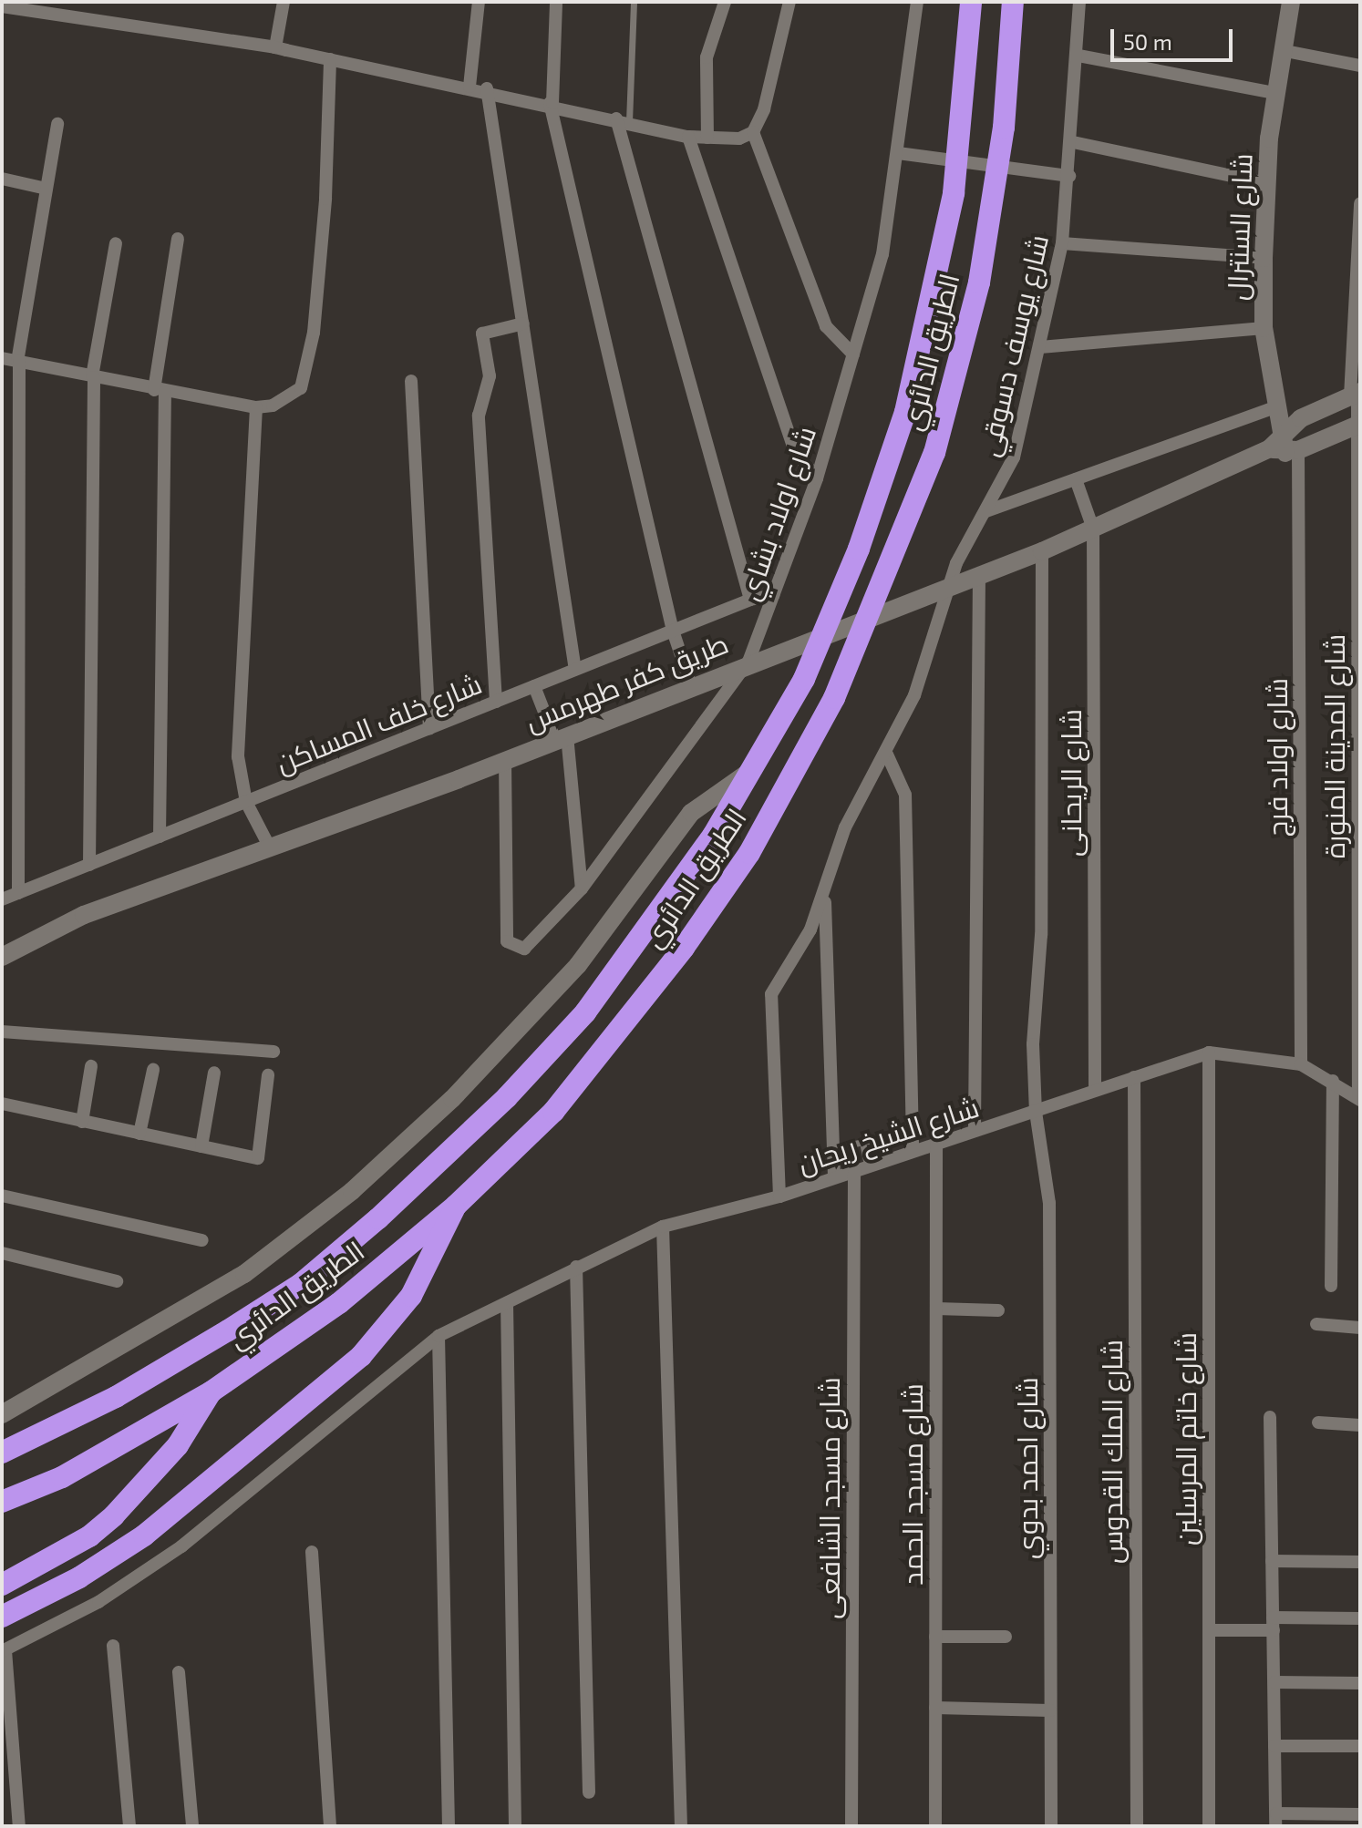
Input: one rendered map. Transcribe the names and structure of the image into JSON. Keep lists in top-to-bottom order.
{
  "streets": {
    "highway": ["الطريق الدائري"],
    "street": [
      "شارع السنترال",
      "شارع يوسف دسوقي",
      "شارع اولاد بشاي",
      "طريق كفر طهرمس",
      "شارع خلف المساكن",
      "شارع المدينة المنورة",
      "شارع اولاد فرج",
      "شارع الريحانى",
      "شارع الشيخ ريحان",
      "شارع خاتم المرسلين",
      "شارع الملك القدوس",
      "شارع احمد بدوي",
      "شارع مسجد الحمد",
      "شارع مسجد الشافعى"
    ]
  },
  "crossings": [
    ["شارع يوسف دسوقي", "طريق كفر طهرمس"],
    ["شارع يوسف دسوقي", "شارع الشيخ ريحان"],
    ["شارع اولاد بشاي", "طريق كفر طهرمس"],
    ["شارع اولاد بشاي", "شارع خلف المساكن"],
    ["طريق كفر طهرمس", "شارع المدينة المنورة"],
    ["طريق كفر طهرمس", "شارع اولاد فرج"],
    ["طريق كفر طهرمس", "شارع الريحانى"],
    ["طريق كفر طهرمس", "شارع احمد بدوي"],
    ["شارع المدينة المنورة", "شارع الشيخ ريحان"],
    ["شارع اولاد فرج", "شارع الشيخ ريحان"],
    ["شارع الريحانى", "شارع الشيخ ريحان"],
    ["شارع الشيخ ريحان", "شارع خاتم المرسلين"],
    ["شارع الشيخ ريحان", "شارع الملك القدوس"],
    ["شارع الشيخ ريحان", "شارع احمد بدوي"],
    ["شارع الشيخ ريحان", "شارع مسجد الحمد"],
    ["شارع الشيخ ريحان", "شارع مسجد الشافعى"]
  ],
  "scale_bar": "50 m"
}
